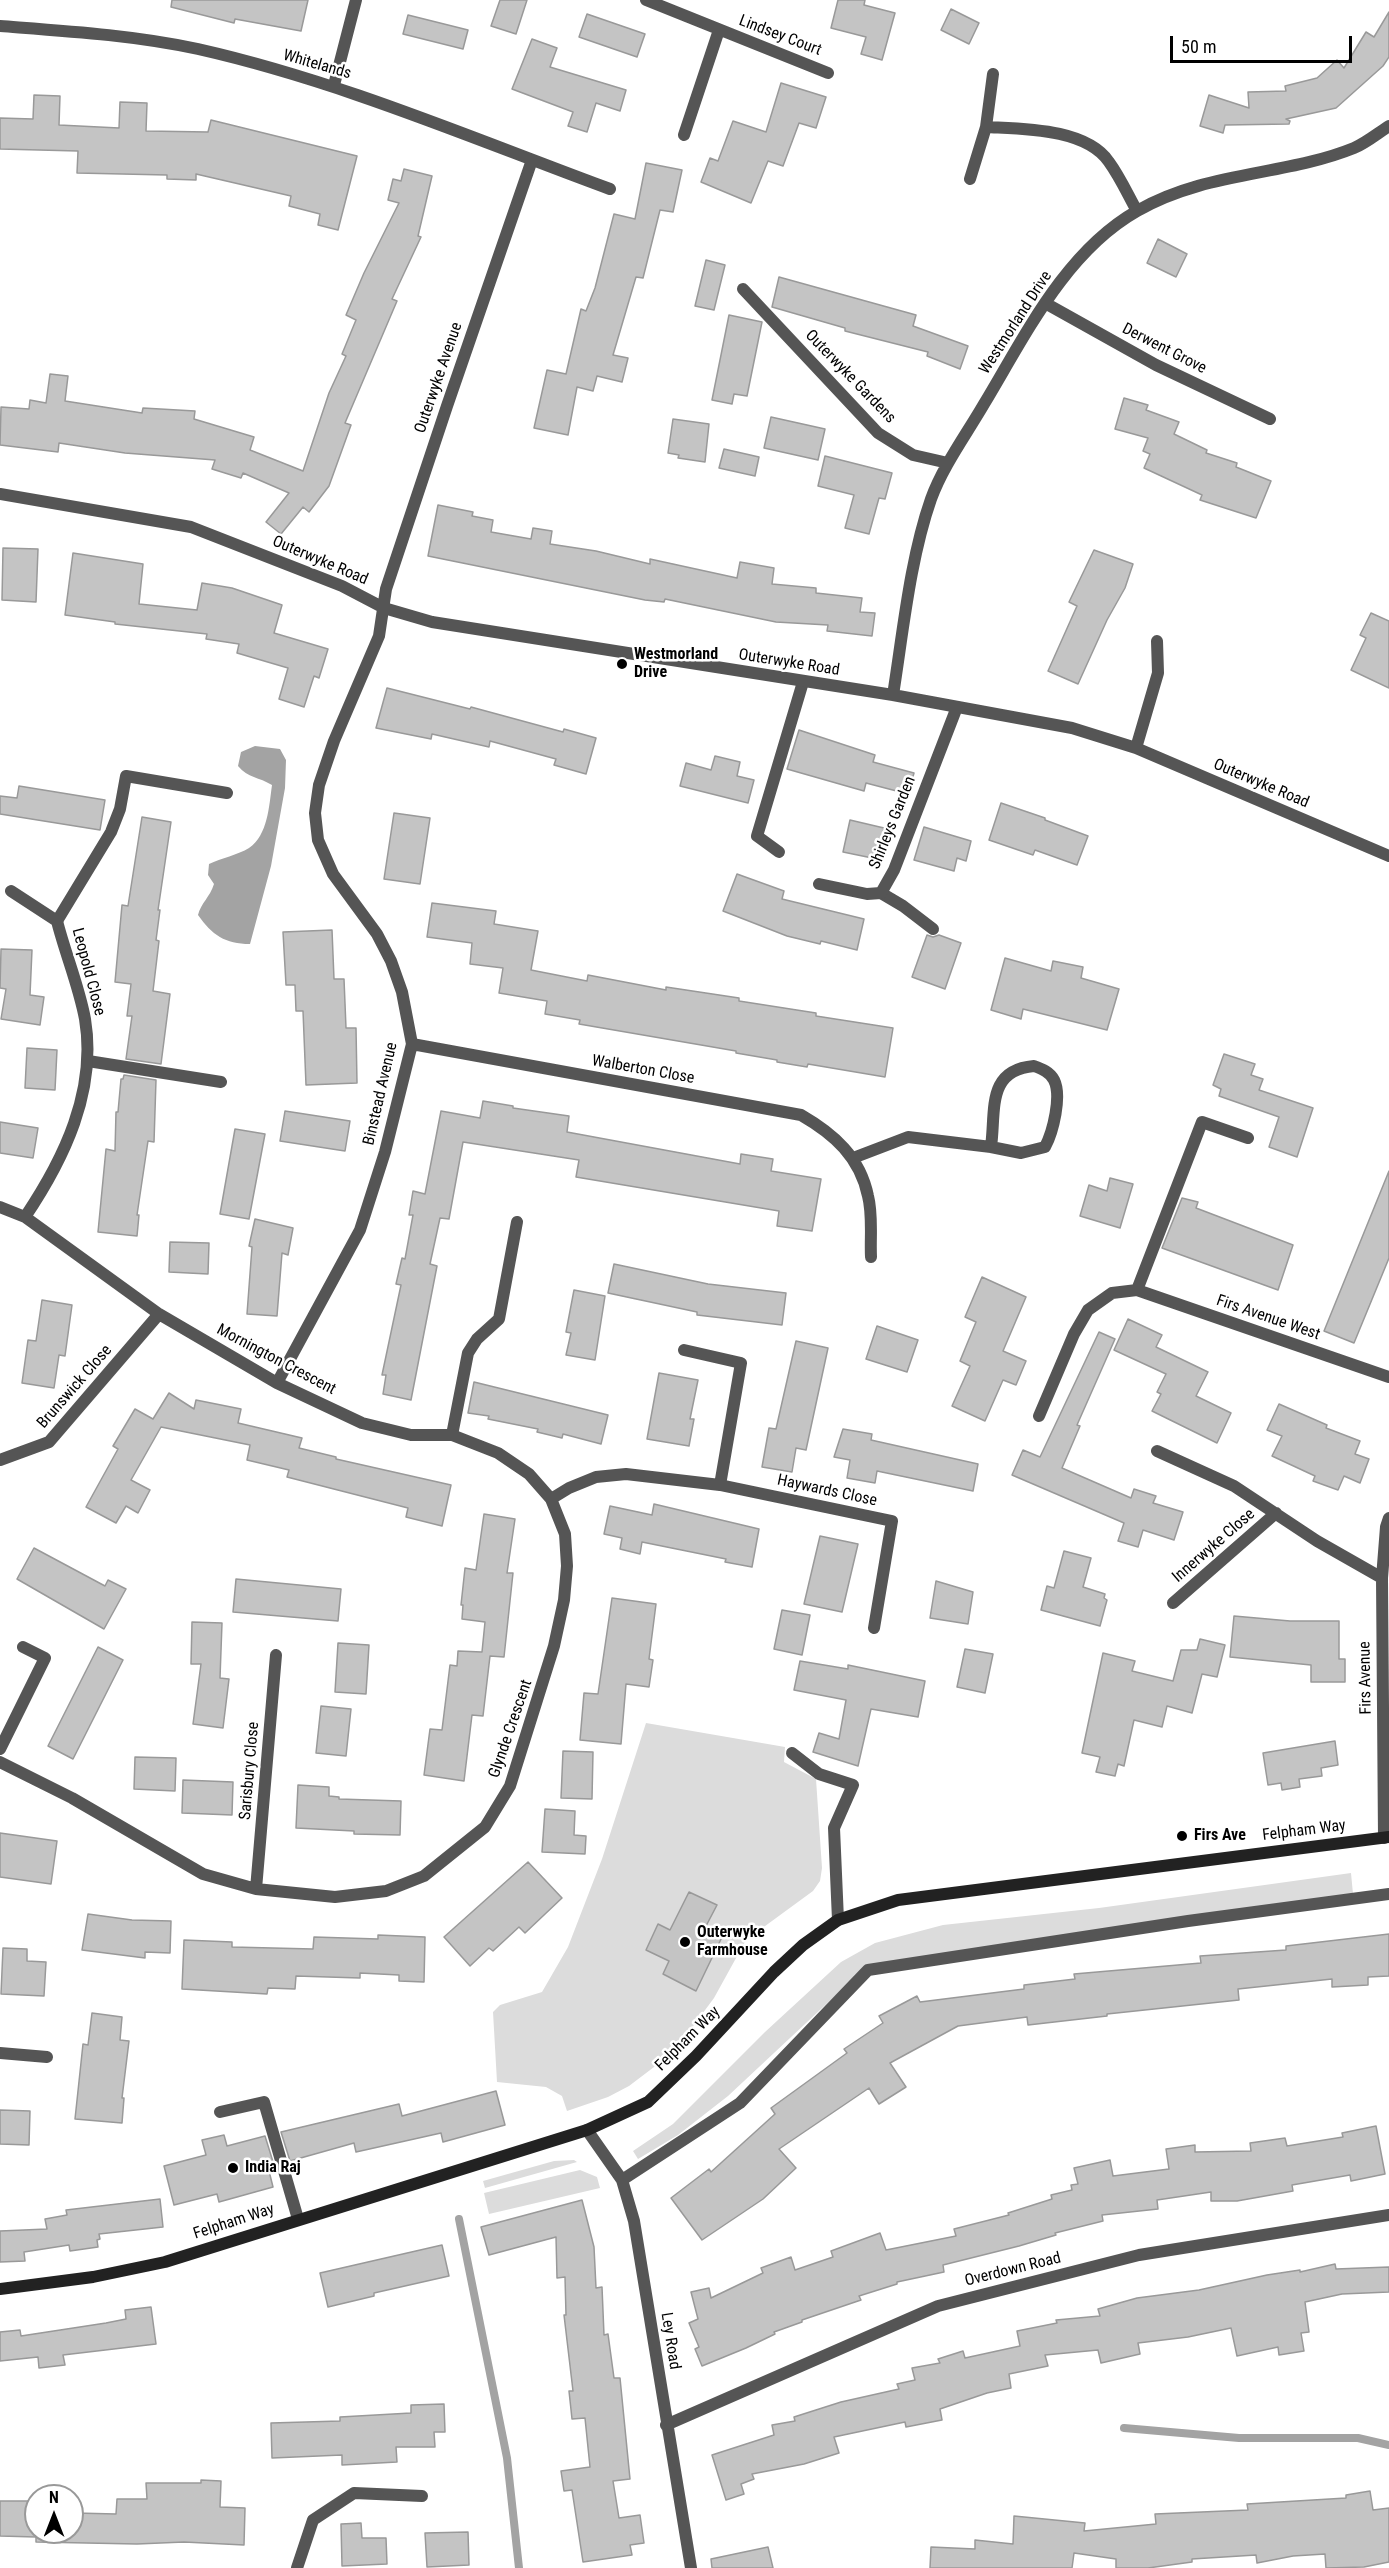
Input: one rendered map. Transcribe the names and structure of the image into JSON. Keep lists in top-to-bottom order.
{
  "streets": {
    "main road": ["Felpham Way"],
    "street": [
      "Lindsey Court",
      "Whitelands",
      "Westmorland Drive",
      "Derwent Grove",
      "Outerwyke Gardens",
      "Outerwyke Avenue",
      "Outerwyke Road",
      "Shirleys Garden",
      "Leopold Close",
      "Walberton Close",
      "Binstead Avenue",
      "Firs Avenue West",
      "Mornington Crescent",
      "Brunswick Close",
      "Haywards Close",
      "Innerwyke Close",
      "Firs Avenue",
      "Glynde Crescent",
      "Sarisbury Close",
      "Overdown Road",
      "Ley Road"
    ]
  },
  "crossings": [
    ["Whitelands", "Outerwyke Avenue"],
    ["Westmorland Drive", "Derwent Grove"],
    ["Westmorland Drive", "Outerwyke Gardens"],
    ["Westmorland Drive", "Outerwyke Road"],
    ["Outerwyke Avenue", "Outerwyke Road"],
    ["Outerwyke Avenue", "Binstead Avenue"],
    ["Outerwyke Road", "Shirleys Garden"],
    ["Outerwyke Road", "Binstead Avenue"],
    ["Leopold Close", "Mornington Crescent"],
    ["Walberton Close", "Binstead Avenue"],
    ["Binstead Avenue", "Mornington Crescent"],
    ["Mornington Crescent", "Brunswick Close"],
    ["Mornington Crescent", "Haywards Close"],
    ["Mornington Crescent", "Glynde Crescent"],
    ["Haywards Close", "Glynde Crescent"],
    ["Innerwyke Close", "Firs Avenue"],
    ["Firs Avenue", "Felpham Way"],
    ["Glynde Crescent", "Sarisbury Close"],
    ["Felpham Way", "Ley Road"],
    ["Overdown Road", "Ley Road"]
  ],
  "places": [
    "Westmorland Drive",
    "Firs Ave",
    "Outerwyke Farmhouse",
    "India Raj"
  ],
  "scale_bar": "50 m",
  "north": "top"
}
